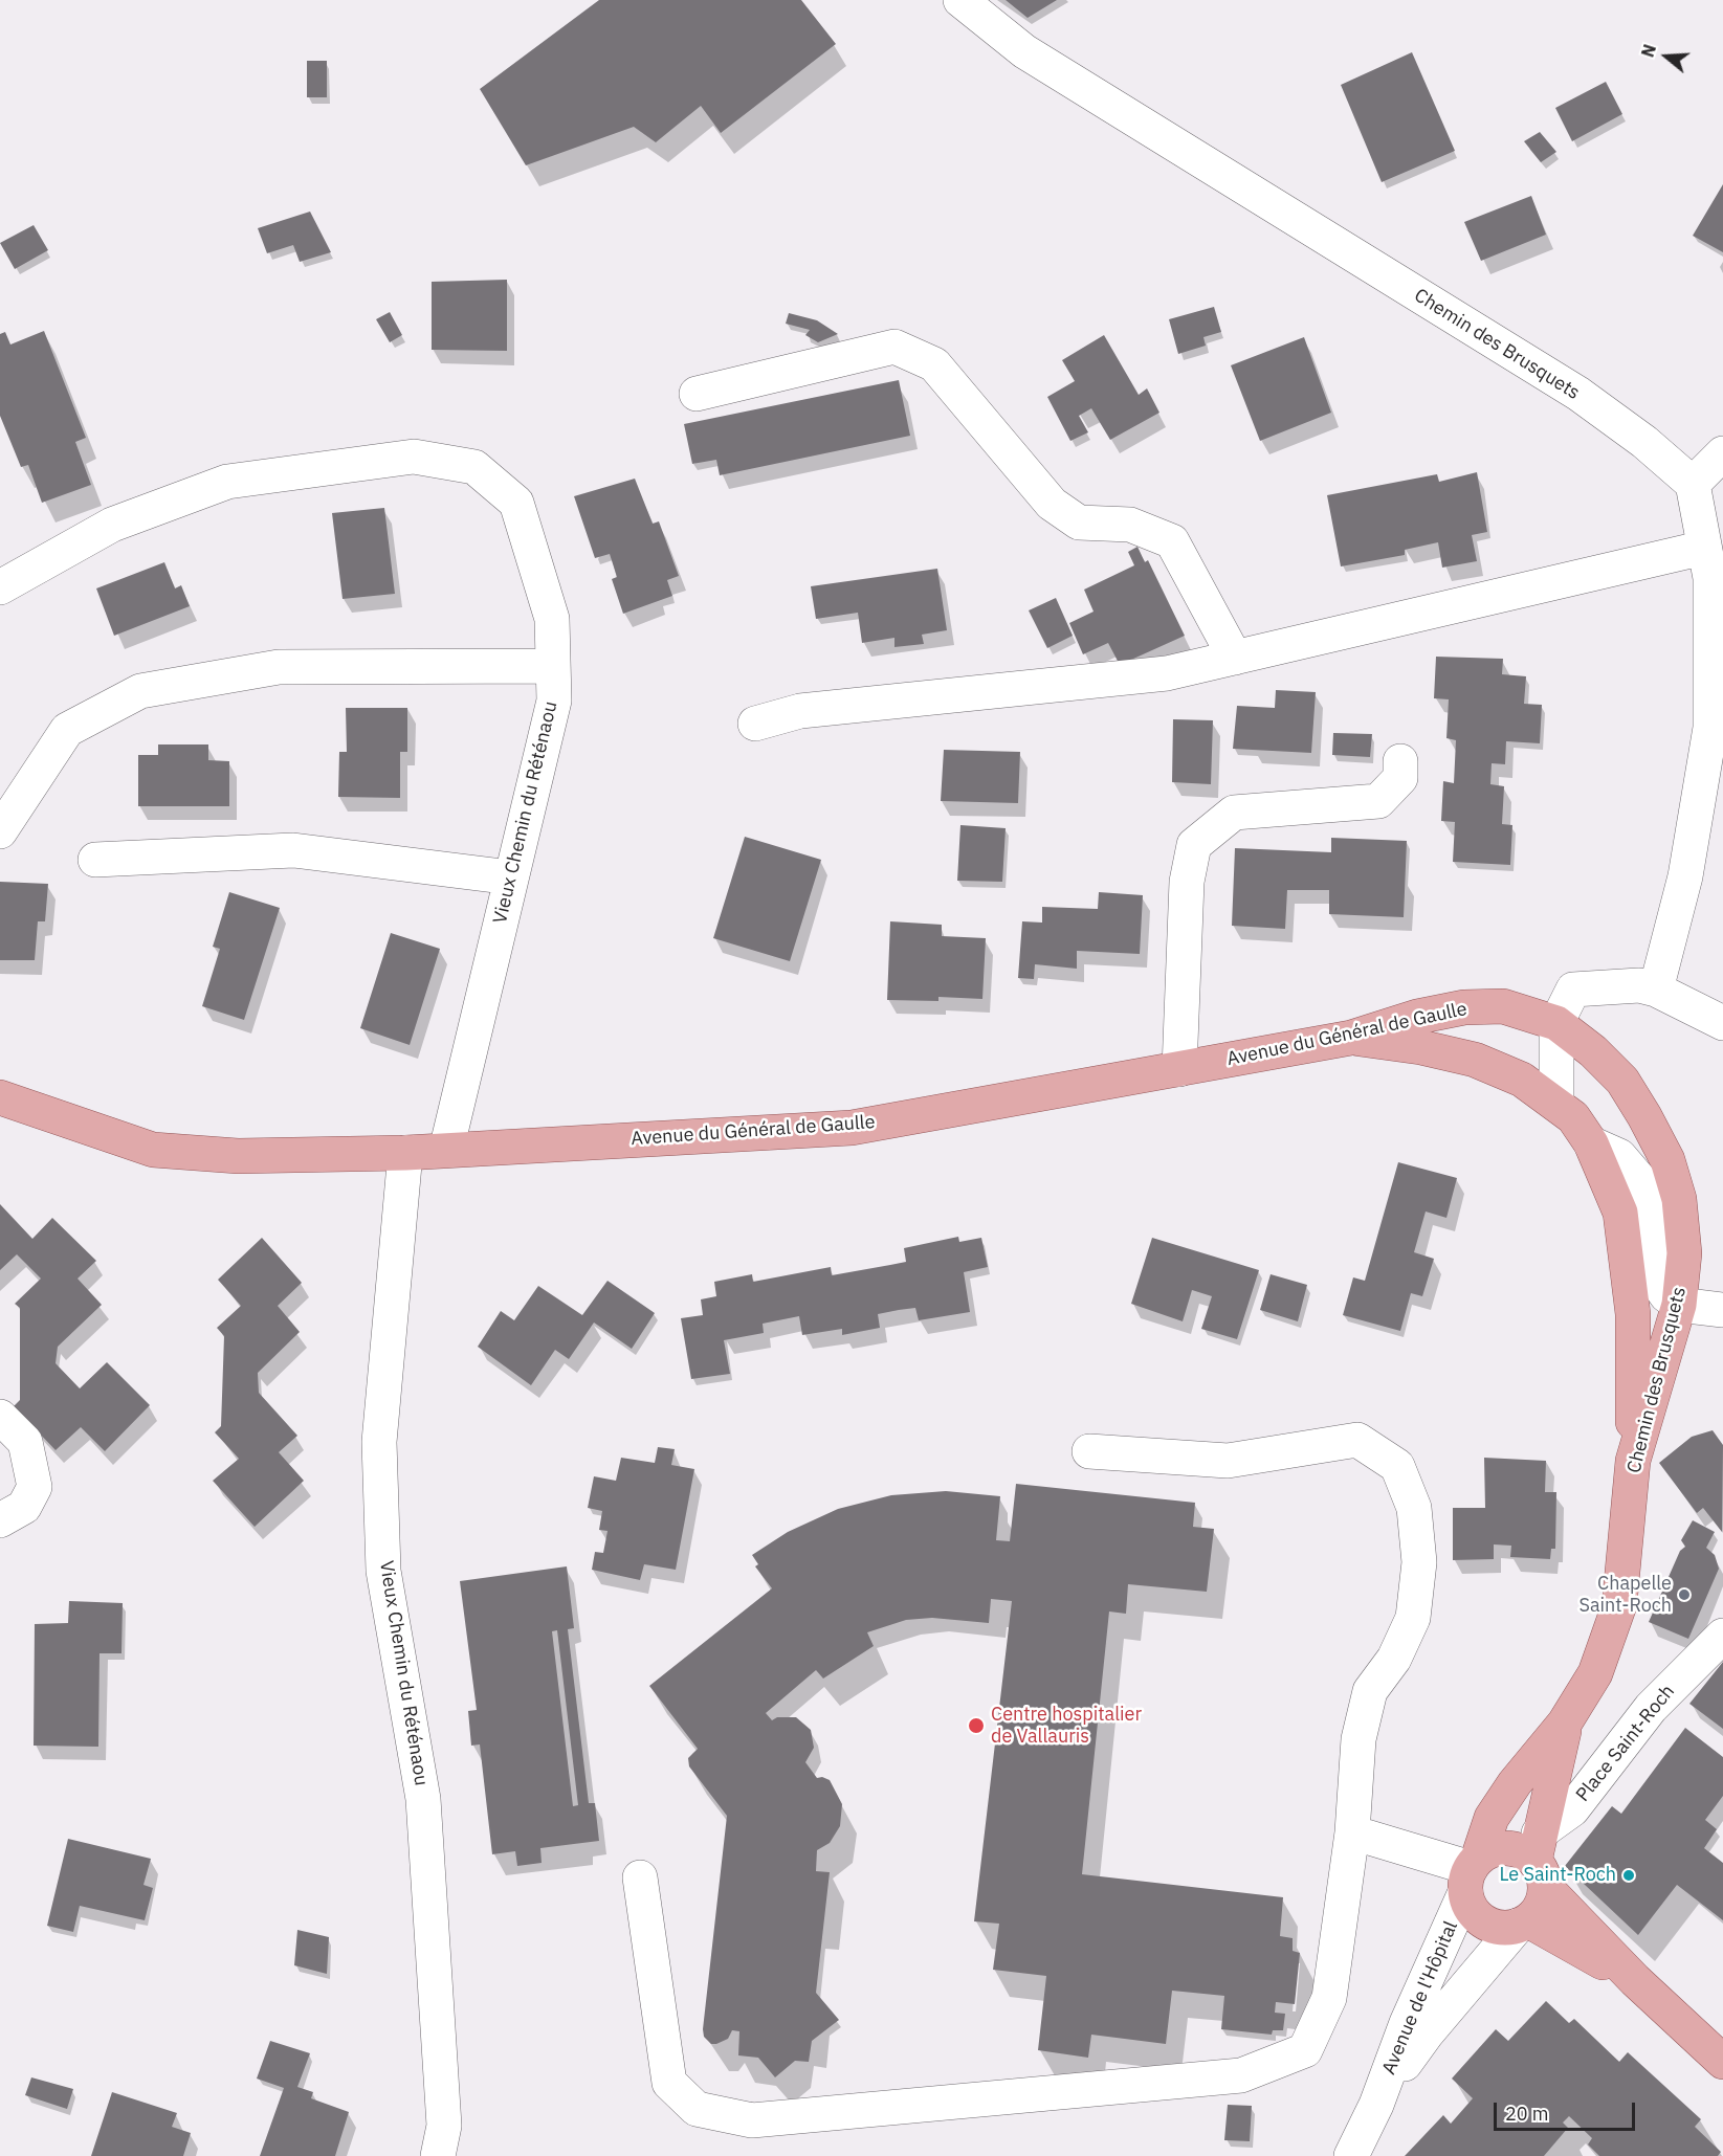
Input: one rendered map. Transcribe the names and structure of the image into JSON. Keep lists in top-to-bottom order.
{
  "streets": {
    "main road": ["Chemin des Brusquets", "Avenue du Général de Gaulle"],
    "street": ["Vieux Chemin du Réténaou", "Place Saint-Roch", "Avenue de l'Hôpital"]
  },
  "crossings": [
    ["Chemin des Brusquets", "Avenue du Général de Gaulle"],
    ["Chemin des Brusquets", "Place Saint-Roch"],
    ["Chemin des Brusquets", "Avenue de l'Hôpital"],
    ["Vieux Chemin du Réténaou", "Avenue du Général de Gaulle"],
    ["Place Saint-Roch", "Avenue de l'Hôpital"]
  ],
  "places": ["Chapelle Saint-Roch", "Centre hospitalier de Vallauris", "Le Saint-Roch"],
  "scale_bar": "20 m",
  "north": "left"
}
